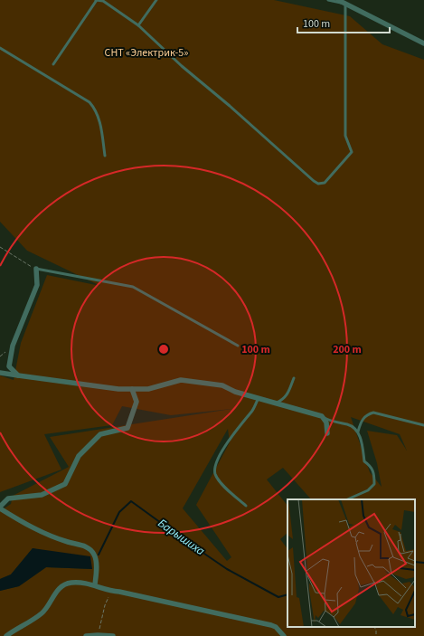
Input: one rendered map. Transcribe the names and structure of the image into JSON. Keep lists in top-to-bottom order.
{
  "water": ["Барышиха"],
  "parks": ["СНТ «Электрик-5»"],
  "scale_bar": "100 m",
  "rings": ["100 m", "200 m"]
}
